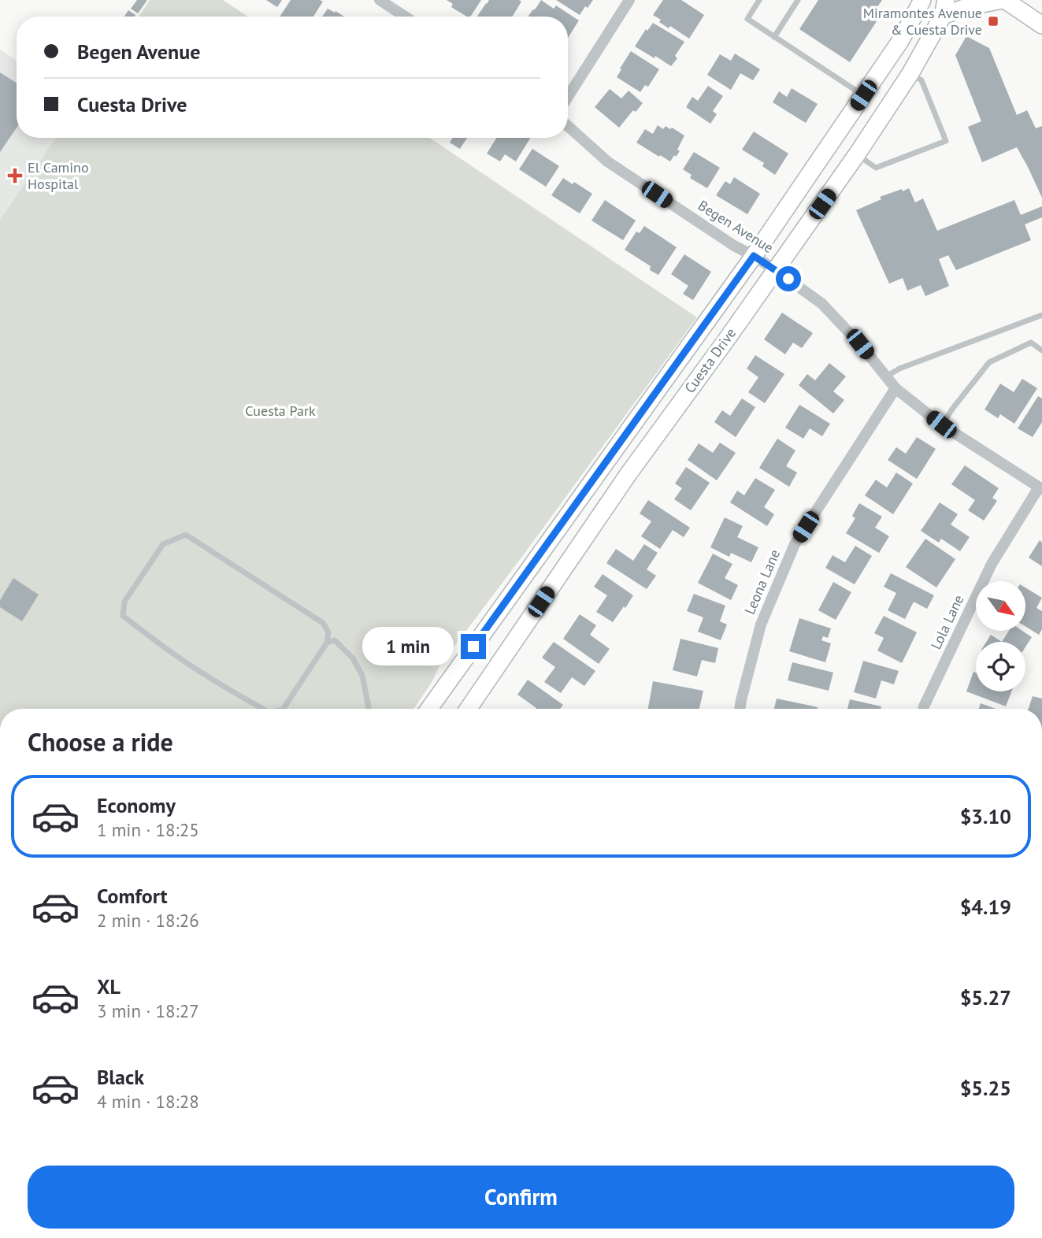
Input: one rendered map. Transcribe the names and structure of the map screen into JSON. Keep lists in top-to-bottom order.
{
  "streets": {
    "main road": ["Cuesta Drive"],
    "street": ["Begen Avenue", "Leona Lane", "Lola Lane"]
  },
  "crossings": [
    ["Begen Avenue", "Cuesta Drive"],
    ["Begen Avenue", "Leona Lane"],
    ["Begen Avenue", "Lola Lane"]
  ],
  "parks": ["Cuesta Park"],
  "places": {
    "transit": ["Miramontes Avenue & Cuesta Drive"],
    "health": ["El Camino Hospital"]
  },
  "north": "bottom right",
  "page": {
    "banner": ["Begen Avenue", "Cuesta Drive"],
    "bubble": "1 min",
    "heading": "Choose a ride",
    "list": [
      {
        "name": "Economy",
        "note": "1 min · 18:25",
        "value": "$3.10"
      },
      {
        "name": "Comfort",
        "note": "2 min · 18:26",
        "value": "$4.19"
      },
      {
        "name": "XL",
        "note": "3 min · 18:27",
        "value": "$5.27"
      },
      {
        "name": "Black",
        "note": "4 min · 18:28",
        "value": "$5.25"
      }
    ],
    "buttons": "Confirm"
  }
}
